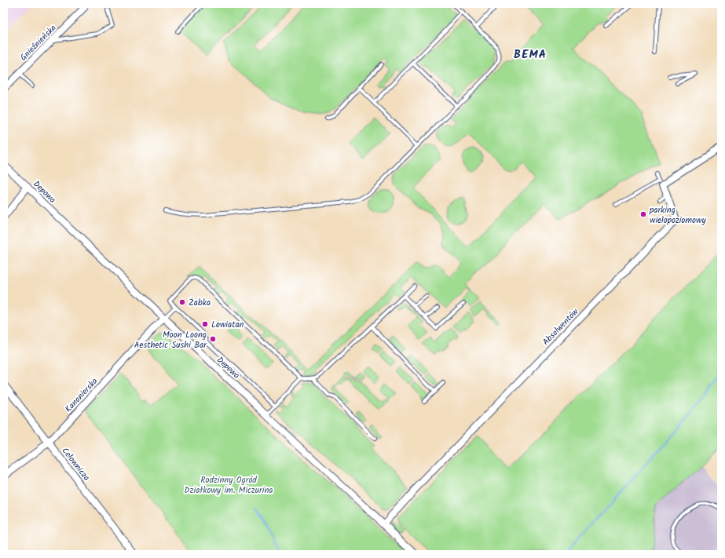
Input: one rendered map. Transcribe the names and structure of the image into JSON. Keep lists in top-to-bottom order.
{
  "streets": {
    "street": [
      "Gnieźnieńska",
      "Depowa",
      "Absolwentów",
      "Kanonierska",
      "Celownicza"
    ]
  },
  "crossings": [
    ["Depowa", "Absolwentów"],
    ["Depowa", "Kanonierska"],
    ["Kanonierska", "Celownicza"]
  ],
  "districts": ["BEMA"],
  "parks": ["Rodzinny Ogród Działkowy im. Miczurina"],
  "places": [
    "parking wielopoziomowy",
    "Żabka",
    "Lewiatan",
    "Moon Loong Aesthetic Sushi Bar"
  ]
}
